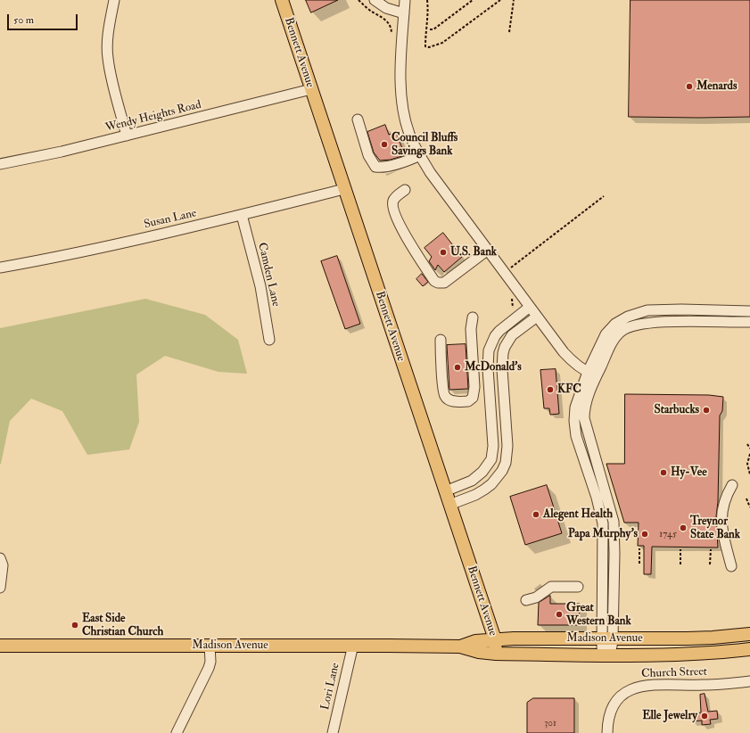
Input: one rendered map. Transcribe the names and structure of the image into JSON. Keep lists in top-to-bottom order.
{
  "streets": {
    "main road": ["Bennett Avenue", "Madison Avenue"],
    "street": [
      "Wendy Heights Road",
      "Susan Lane",
      "Camden Lane",
      "Church Street",
      "Lori Lane"
    ]
  },
  "crossings": [
    ["Bennett Avenue", "Wendy Heights Road"],
    ["Bennett Avenue", "Susan Lane"],
    ["Bennett Avenue", "Madison Avenue"],
    ["Susan Lane", "Camden Lane"],
    ["Madison Avenue", "Lori Lane"]
  ],
  "places": [
    "Menards",
    "Council Bluffs Savings Bank",
    "U.S. Bank",
    "McDonald's",
    "KFC",
    "Starbucks",
    "Hy-Vee",
    "Alegent Health",
    "Treynor State Bank",
    "Papa Murphy's",
    "Great Western Bank",
    "East Side Christian Church",
    "Elle Jewelry"
  ],
  "house_numbers": ["1745", "301"],
  "scale_bar": "50 m"
}
